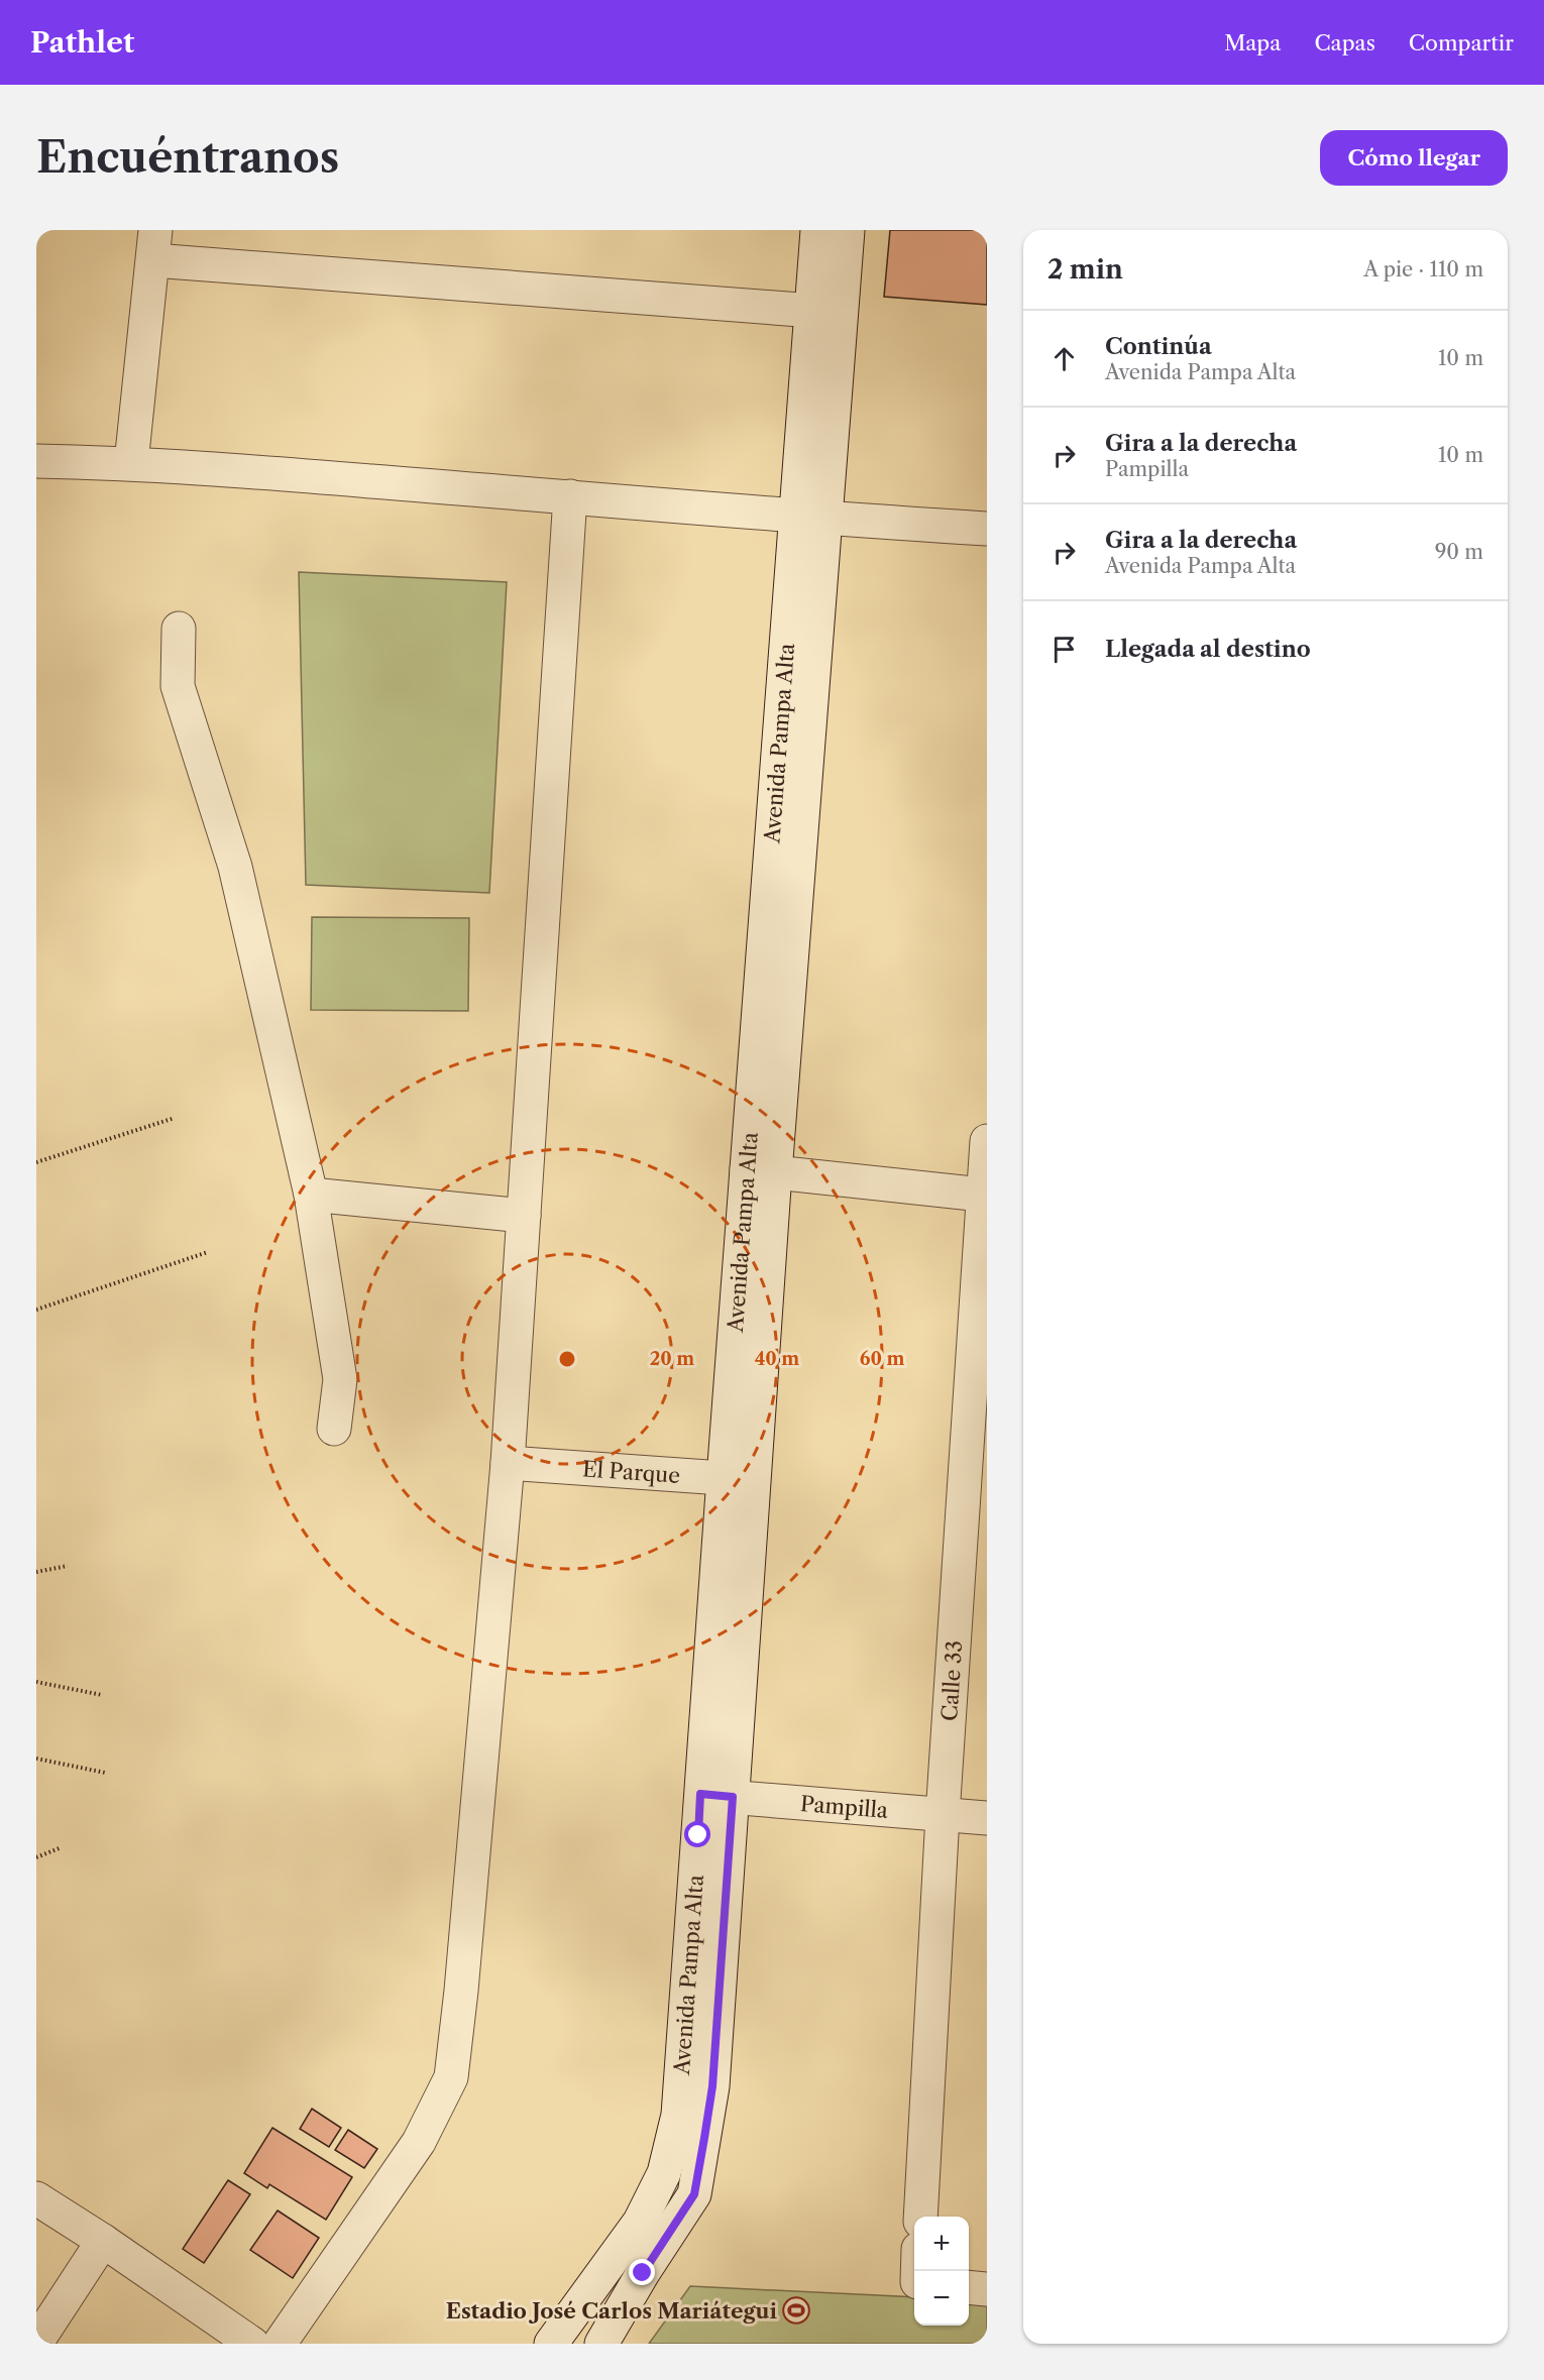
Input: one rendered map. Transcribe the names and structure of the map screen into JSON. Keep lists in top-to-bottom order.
{
  "streets": {
    "street": [
      "Avenida Pampa Alta",
      "El Parque",
      "Calle 33",
      "Pampilla"
    ]
  },
  "crossings": [
    ["Avenida Pampa Alta", "El Parque"],
    ["Avenida Pampa Alta", "Pampilla"],
    ["Calle 33", "Pampilla"]
  ],
  "places": {
    "sports": ["Estadio José Carlos Mariátegui"]
  },
  "page": {
    "header": "Pathlet",
    "nav": ["Mapa", "Capas", "Compartir"],
    "buttons": "Cómo llegar",
    "title": "Encuéntranos",
    "heading": ["2 min", "A pie · 110 m"],
    "list": [
      ["Continúa", "Avenida Pampa Alta", "10 m"],
      ["Gira a la derecha", "Pampilla", "10 m"],
      ["Gira a la derecha", "Avenida Pampa Alta", "90 m"],
      "Llegada al destino"
    ],
    "map_buttons": ["+", "−"]
  },
  "rings": ["20 m", "40 m", "60 m"]
}
